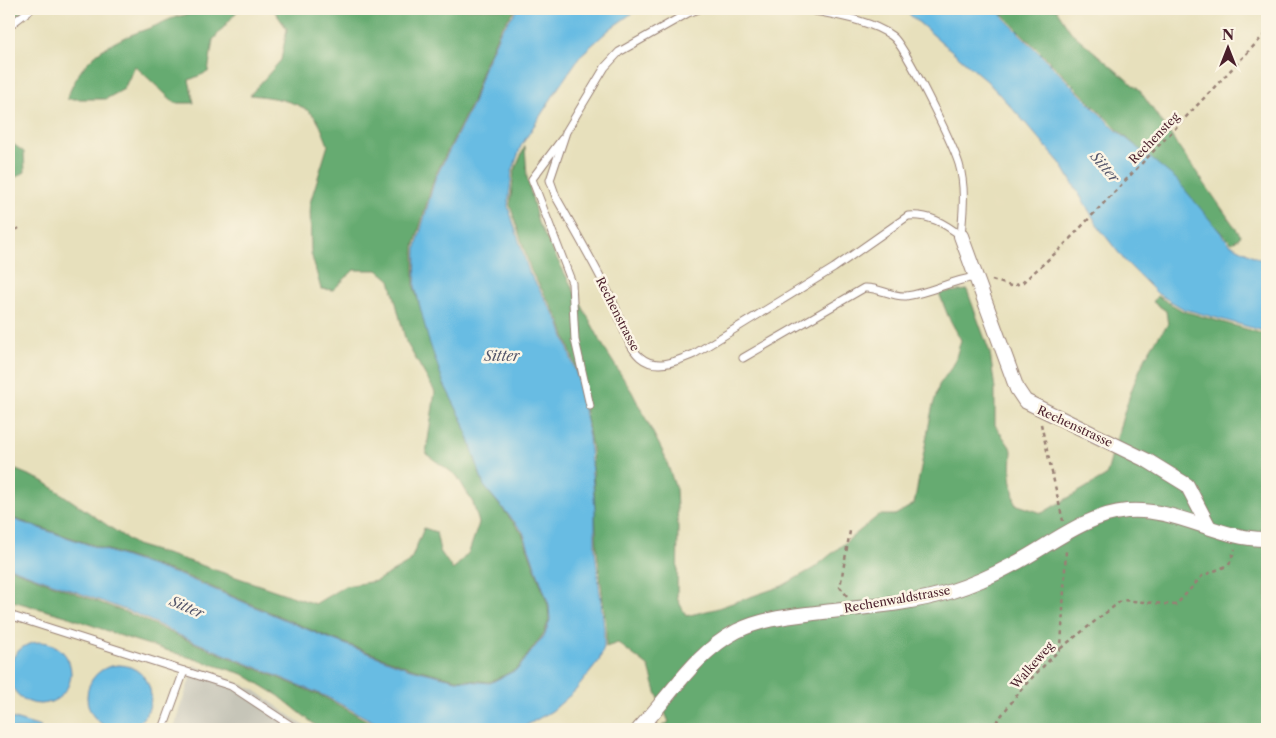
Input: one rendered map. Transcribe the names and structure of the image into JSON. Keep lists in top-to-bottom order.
{
  "streets": {
    "street": ["Rechenstrasse", "Rechenwaldstrasse"],
    "path": ["Rechensteg", "Walkeweg"]
  },
  "crossings": [
    ["Rechensteg", "Rechenstrasse"],
    ["Rechenstrasse", "Rechenwaldstrasse"]
  ],
  "water": ["Sitter"],
  "north": "top"
}
